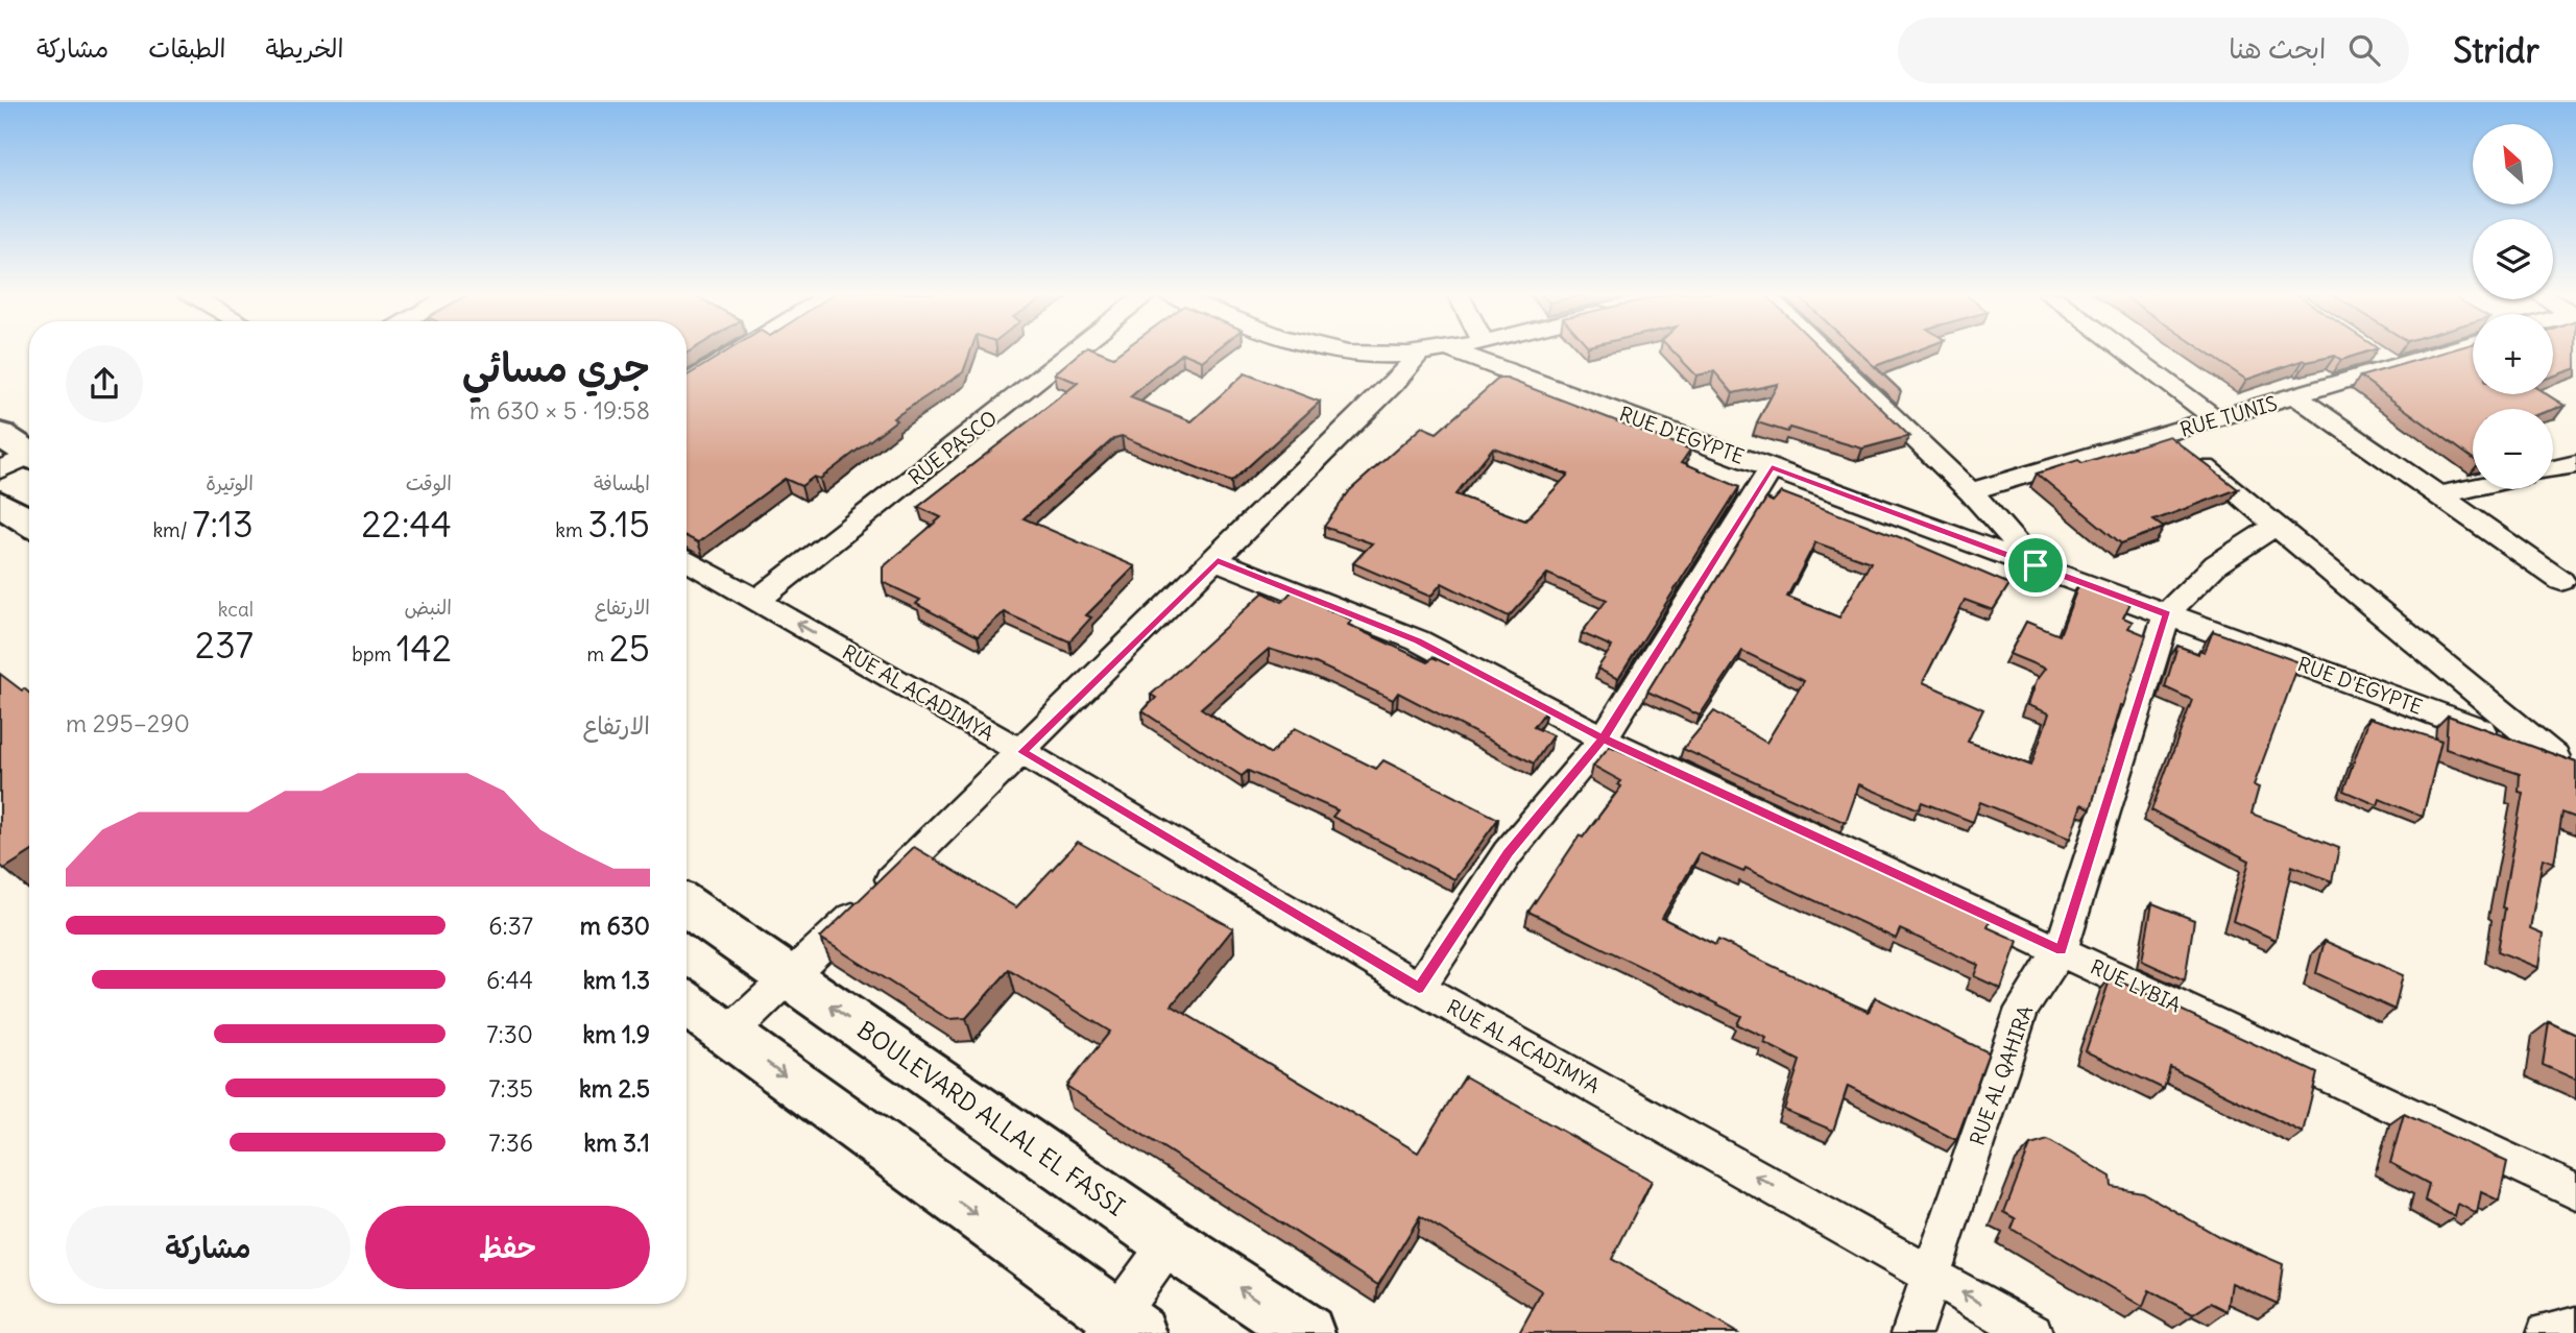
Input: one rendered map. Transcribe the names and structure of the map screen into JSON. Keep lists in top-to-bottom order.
{
  "streets": {
    "main road": ["BOULEVARD ALLAL EL FASSI"],
    "street": [
      "RUE TUNIS",
      "RUE D'EGYPTE",
      "RUE PASCO",
      "RUE AL ACADIMYA",
      "RUE LYBIA",
      "RUE AL QAHIRA"
    ]
  },
  "crossings": [
    ["RUE D'EGYPTE", "RUE AL QAHIRA"],
    ["RUE PASCO", "RUE AL ACADIMYA"],
    ["RUE AL ACADIMYA", "RUE AL QAHIRA"],
    ["RUE LYBIA", "RUE AL QAHIRA"]
  ],
  "one_way": ["RUE AL ACADIMYA"],
  "north": "top left",
  "page": {
    "header": "Stridr",
    "search": "ابحث هنا",
    "nav": ["الخريطة", "الطبقات", "مشاركة"],
    "map_buttons": ["+", "−"],
    "heading": ["جري مسائي", "19:58 · 5 × 630 m"],
    "stats": [
      ["المسافة", "3.15 km"],
      ["الوقت", "22:44"],
      ["الوتيرة", "7:13 /km"],
      ["الارتفاع", "25 m"],
      ["النبض", "142 bpm"],
      ["kcal", "237"]
    ],
    "chart": ["الارتفاع", "290–295 m"],
    "list": [
      {
        "name": "630 m",
        "note": "6:37"
      },
      {
        "name": "1.3 km",
        "note": "6:44"
      },
      {
        "name": "1.9 km",
        "note": "7:30"
      },
      {
        "name": "2.5 km",
        "note": "7:35"
      },
      {
        "name": "3.1 km",
        "note": "7:36"
      }
    ],
    "buttons": ["حفظ", "مشاركة"]
  }
}
